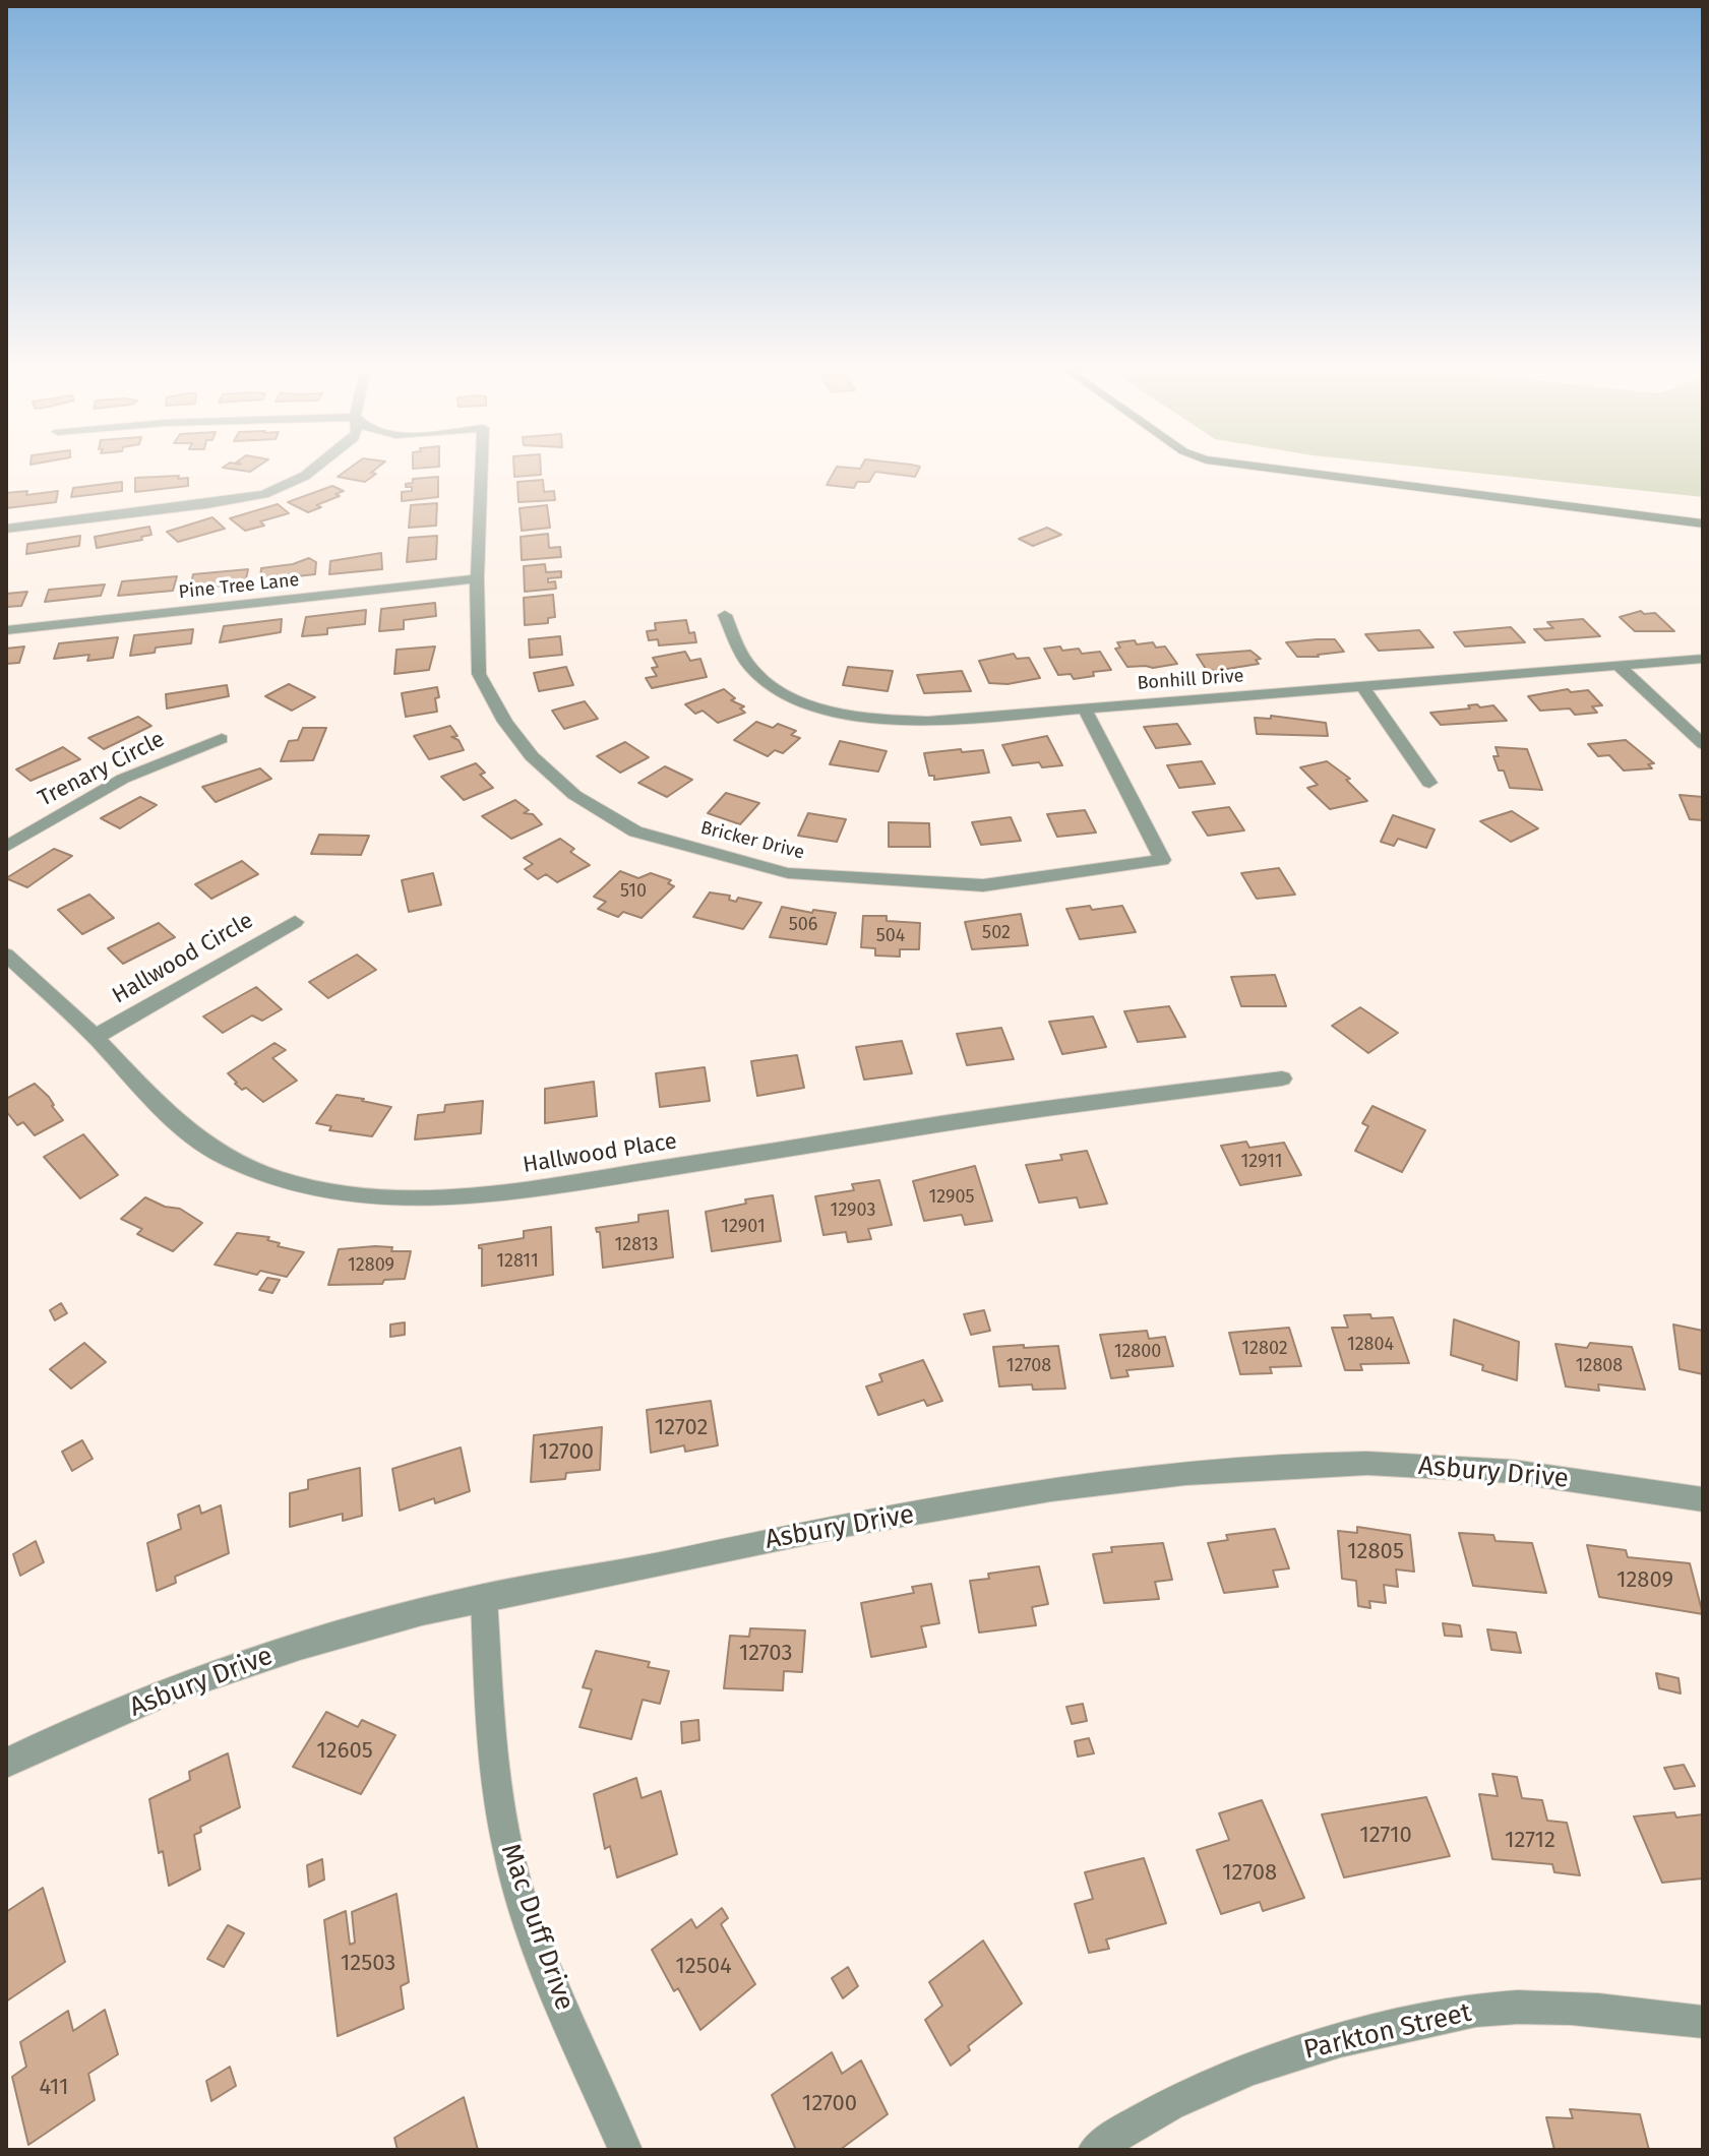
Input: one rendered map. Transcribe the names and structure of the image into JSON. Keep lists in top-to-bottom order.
{
  "streets": {
    "street": [
      "Pine Tree Lane",
      "Bonhill Drive",
      "Trenary Circle",
      "Bricker Drive",
      "Hallwood Circle",
      "Hallwood Place",
      "Asbury Drive",
      "Mac Duff Drive",
      "Parkton Street"
    ]
  },
  "crossings": [
    ["Pine Tree Lane", "Bricker Drive"],
    ["Bonhill Drive", "Bricker Drive"],
    ["Hallwood Circle", "Hallwood Place"],
    ["Asbury Drive", "Mac Duff Drive"]
  ],
  "house_numbers": [
    "510",
    "506",
    "502",
    "504",
    "12911",
    "12905",
    "12903",
    "12901",
    "12813",
    "12811",
    "12809",
    "12804",
    "12802",
    "12800",
    "12708",
    "12808",
    "12702",
    "12700",
    "12805",
    "12809",
    "12703",
    "12605",
    "12710",
    "12712",
    "12708",
    "12503",
    "12504",
    "411",
    "12700"
  ]
}
